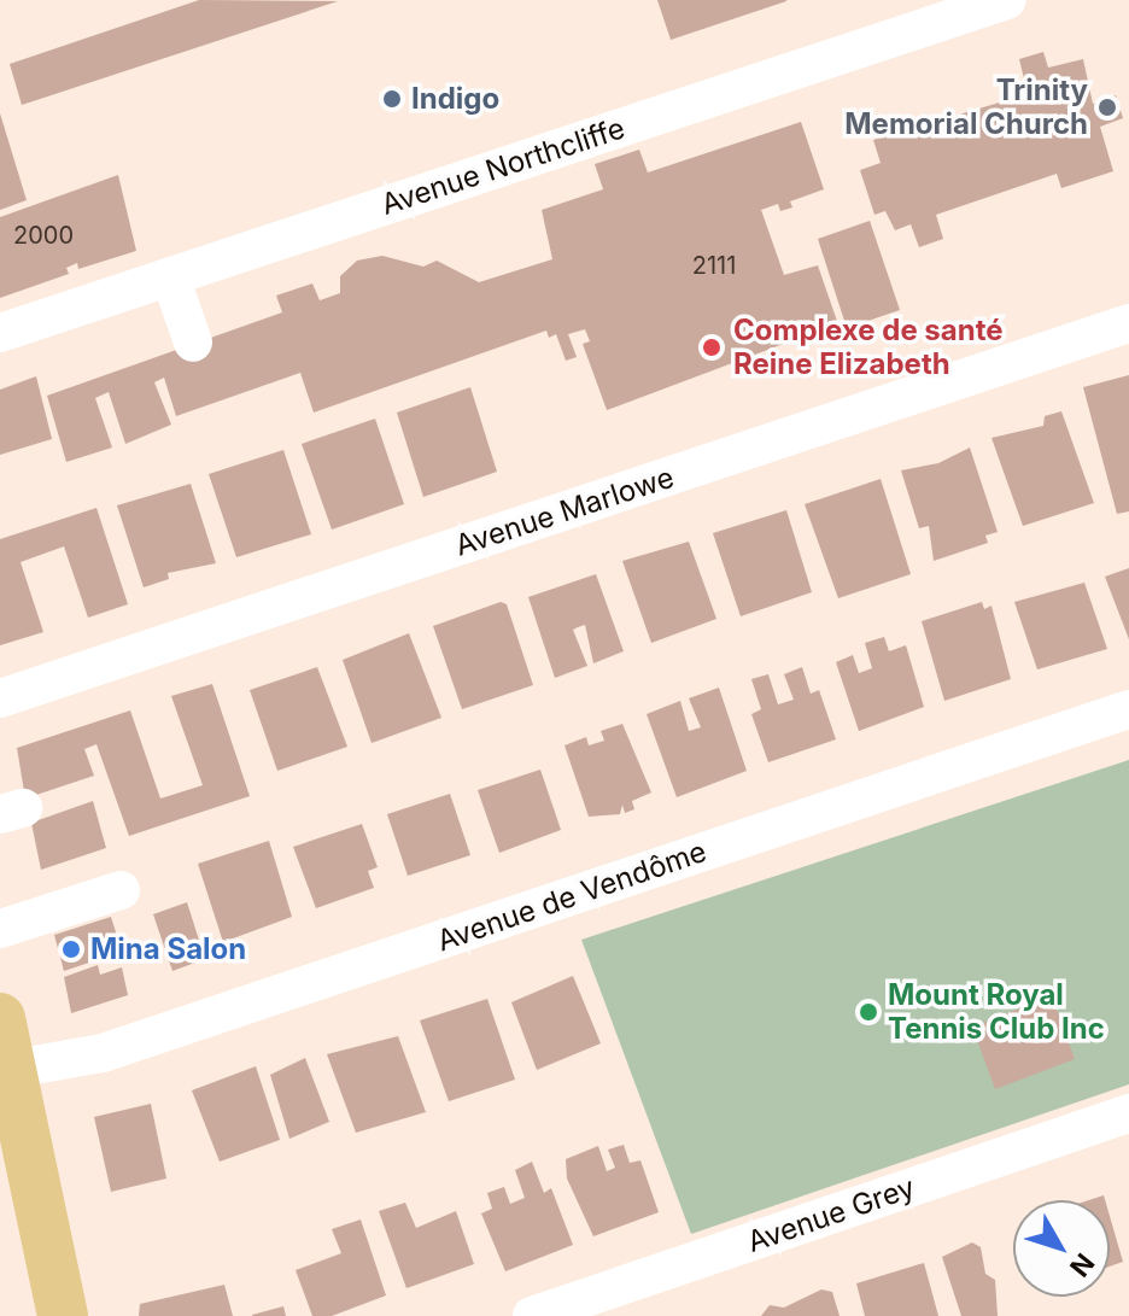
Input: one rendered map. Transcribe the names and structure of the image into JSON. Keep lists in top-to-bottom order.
{
  "streets": {
    "street": [
      "Avenue Northcliffe",
      "Avenue Marlowe",
      "Avenue de Vendôme",
      "Avenue Grey"
    ]
  },
  "places": [
    "Indigo",
    "Trinity Memorial Church",
    "Complexe de santé Reine Elizabeth",
    "Mina Salon",
    "Mount Royal Tennis Club Inc"
  ],
  "house_numbers": ["2000", "2111"],
  "north": "bottom right"
}
